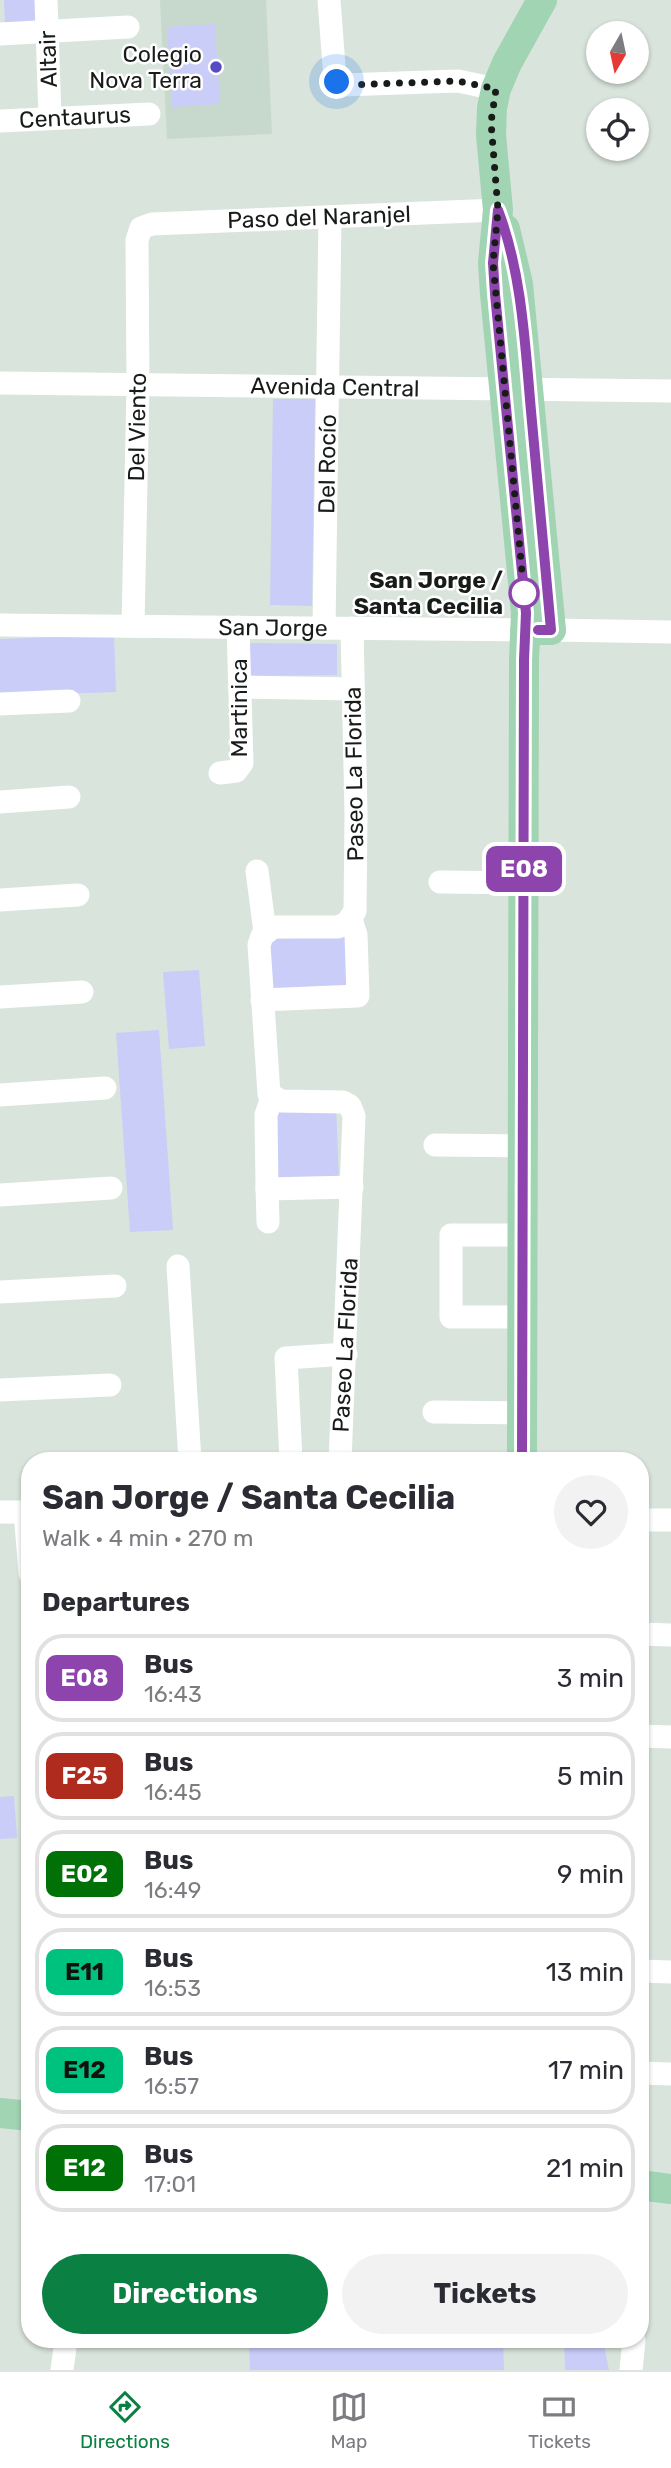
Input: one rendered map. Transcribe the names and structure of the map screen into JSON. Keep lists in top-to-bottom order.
{
  "streets": {
    "street": [
      "Altair",
      "Centaurus",
      "Paso del Naranjel",
      "Avenida Central",
      "Del Viento",
      "Del Rocío",
      "San Jorge",
      "Martinica",
      "Paseo La Florida"
    ]
  },
  "crossings": [
    ["Altair", "Centaurus"],
    ["Paso del Naranjel", "Del Viento"],
    ["Paso del Naranjel", "Del Rocío"],
    ["Avenida Central", "Del Viento"],
    ["Avenida Central", "Del Rocío"],
    ["Del Viento", "San Jorge"],
    ["Del Rocío", "San Jorge"],
    ["San Jorge", "Martinica"],
    ["San Jorge", "Paseo La Florida"]
  ],
  "places": ["Colegio Nova Terra", "San Jorge / Santa Cecilia"],
  "lines": ["bus line E08"],
  "north": "bottom",
  "page": {
    "on_map": "E08",
    "heading": [
      ["San Jorge / Santa Cecilia", "Walk · 4 min · 270 m"],
      "Departures"
    ],
    "list": [
      {
        "mark": "E08",
        "name": "Bus",
        "note": "16:43",
        "value": "3 min"
      },
      {
        "mark": "F25",
        "name": "Bus",
        "note": "16:45",
        "value": "5 min"
      },
      {
        "mark": "E02",
        "name": "Bus",
        "note": "16:49",
        "value": "9 min"
      },
      {
        "mark": "E11",
        "name": "Bus",
        "note": "16:53",
        "value": "13 min"
      },
      {
        "mark": "E12",
        "name": "Bus",
        "note": "16:57",
        "value": "17 min"
      },
      {
        "mark": "E12",
        "name": "Bus",
        "note": "17:01",
        "value": "21 min"
      }
    ],
    "buttons": ["Directions", "Tickets"],
    "tabs": ["Directions", "Map", "Tickets"]
  }
}
